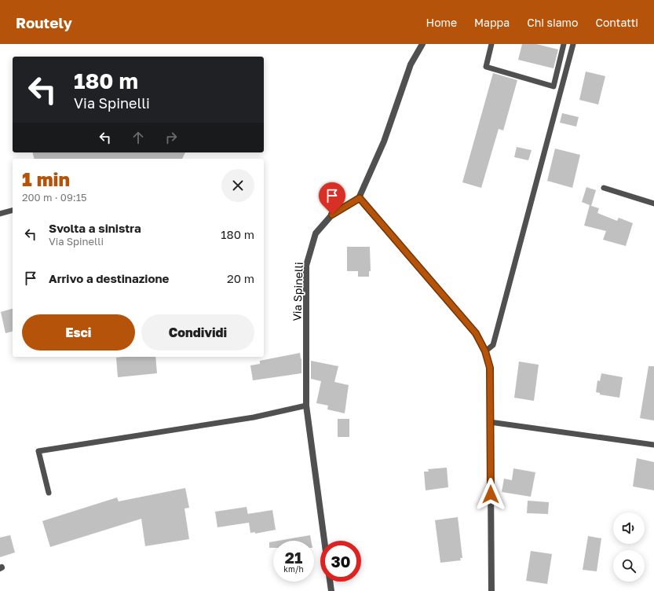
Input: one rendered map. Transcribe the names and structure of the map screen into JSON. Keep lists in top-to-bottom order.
{
  "streets": {
    "street": ["Via Spinelli"]
  },
  "page": {
    "header": "Routely",
    "nav": [
      "Home",
      "Mappa",
      "Chi siamo",
      "Contatti"
    ],
    "turn": ["180 m", "Via Spinelli"],
    "heading": ["1 min", "200 m · 09:15"],
    "list": [
      {
        "name": "Svolta a sinistra",
        "note": "Via Spinelli",
        "value": "180 m"
      },
      {
        "name": "Arrivo a destinazione",
        "value": "20 m"
      }
    ],
    "buttons": ["Esci", "Condividi"],
    "speed": "21 km/h",
    "limit": "30"
  }
}
